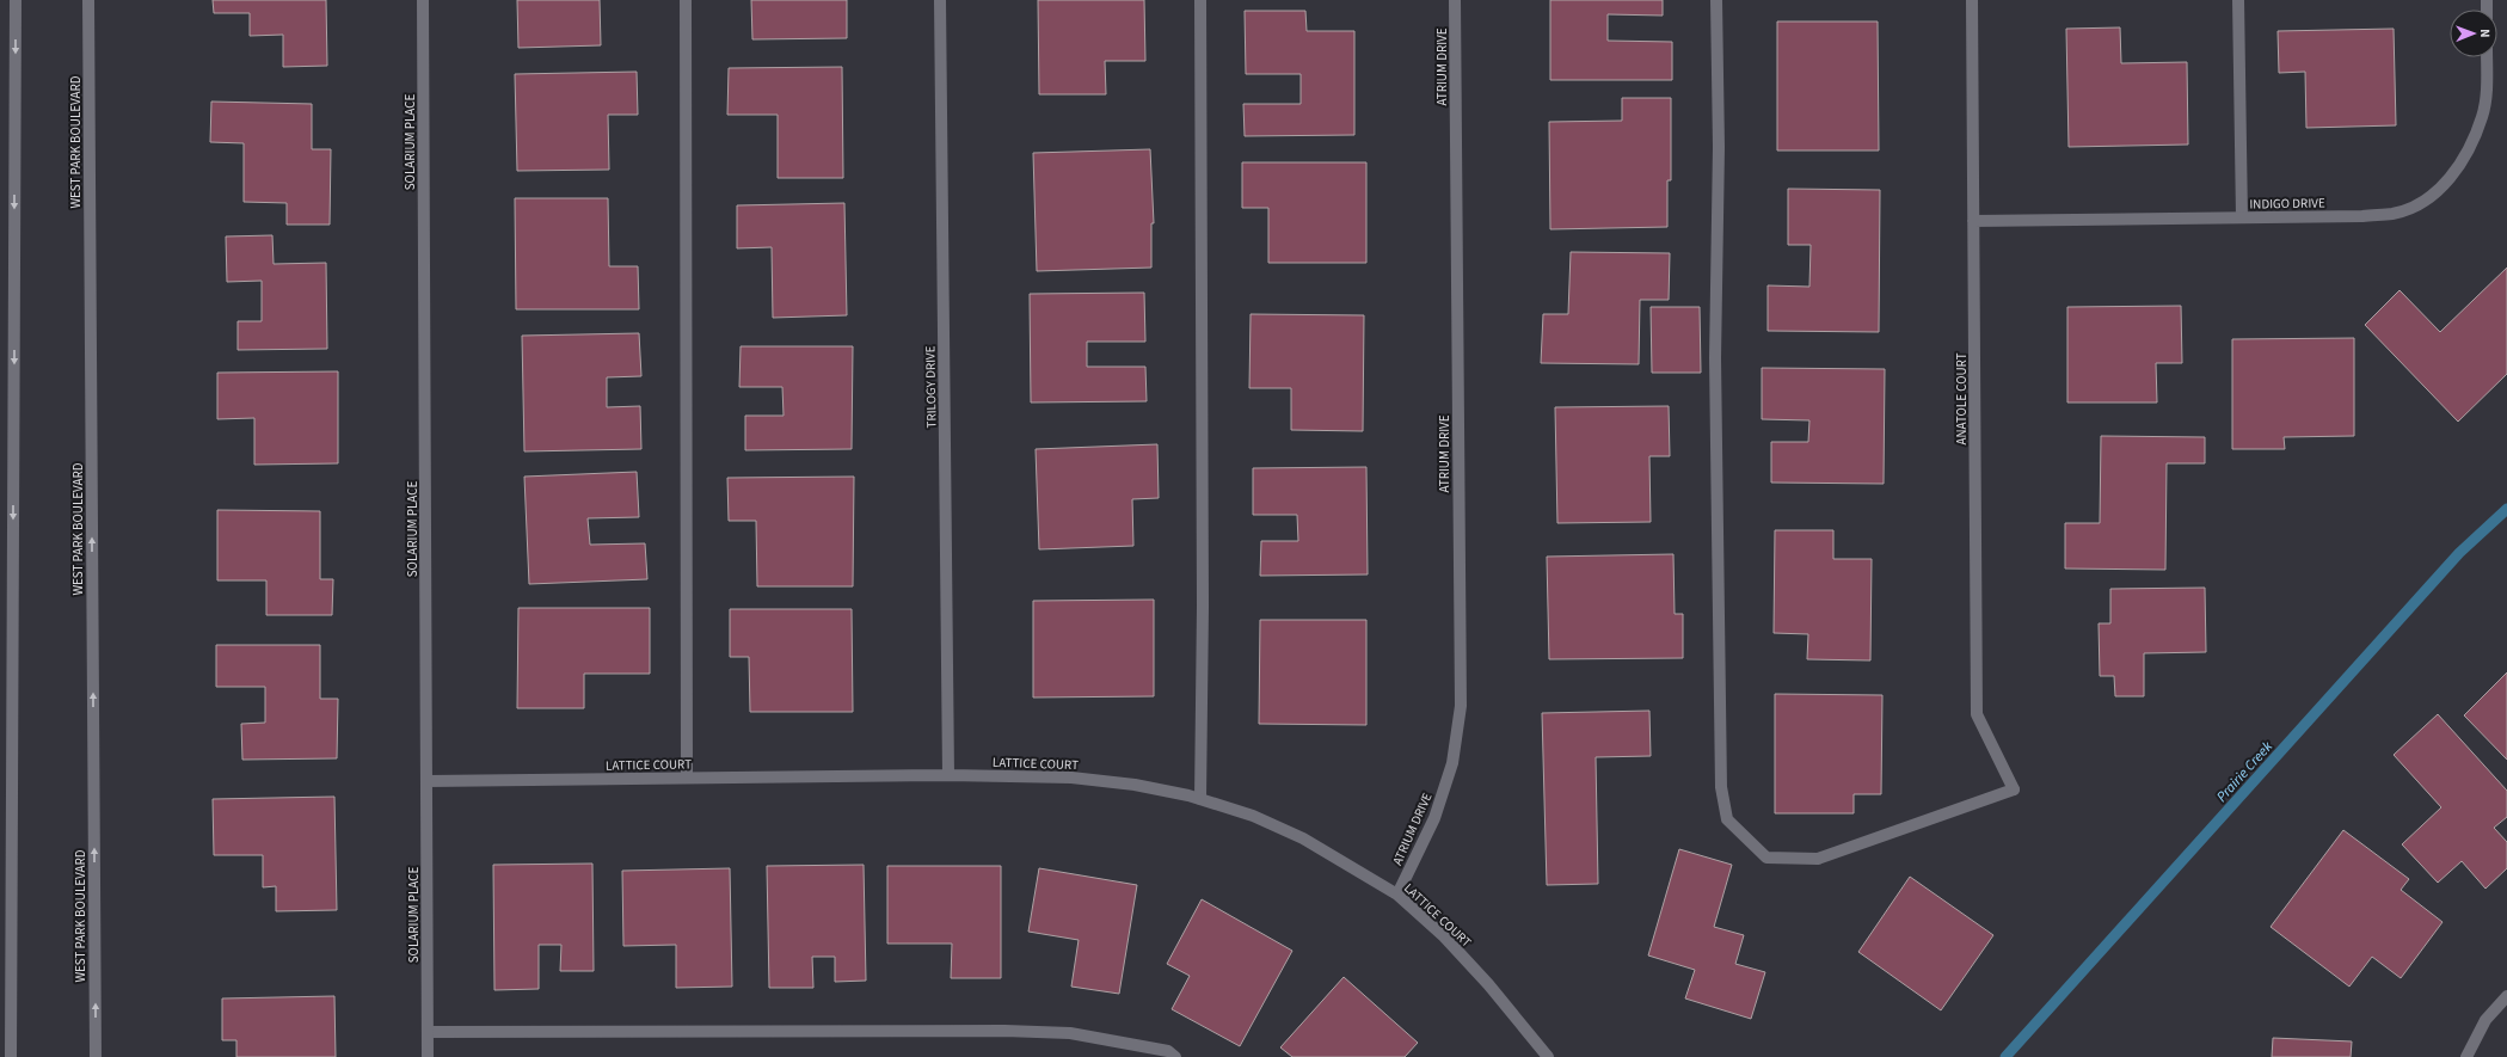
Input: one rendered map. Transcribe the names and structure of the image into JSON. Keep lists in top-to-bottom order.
{
  "streets": {
    "street": [
      "ATRIUM DRIVE",
      "WEST PARK BOULEVARD",
      "SOLARIUM PLACE",
      "INDIGO DRIVE",
      "TRILOGY DRIVE",
      "ANATOLE COURT",
      "LATTICE COURT"
    ]
  },
  "crossings": [
    ["ATRIUM DRIVE", "LATTICE COURT"],
    ["SOLARIUM PLACE", "LATTICE COURT"],
    ["INDIGO DRIVE", "ANATOLE COURT"],
    ["TRILOGY DRIVE", "LATTICE COURT"]
  ],
  "water": ["Prairie Creek"],
  "north": "right"
}
